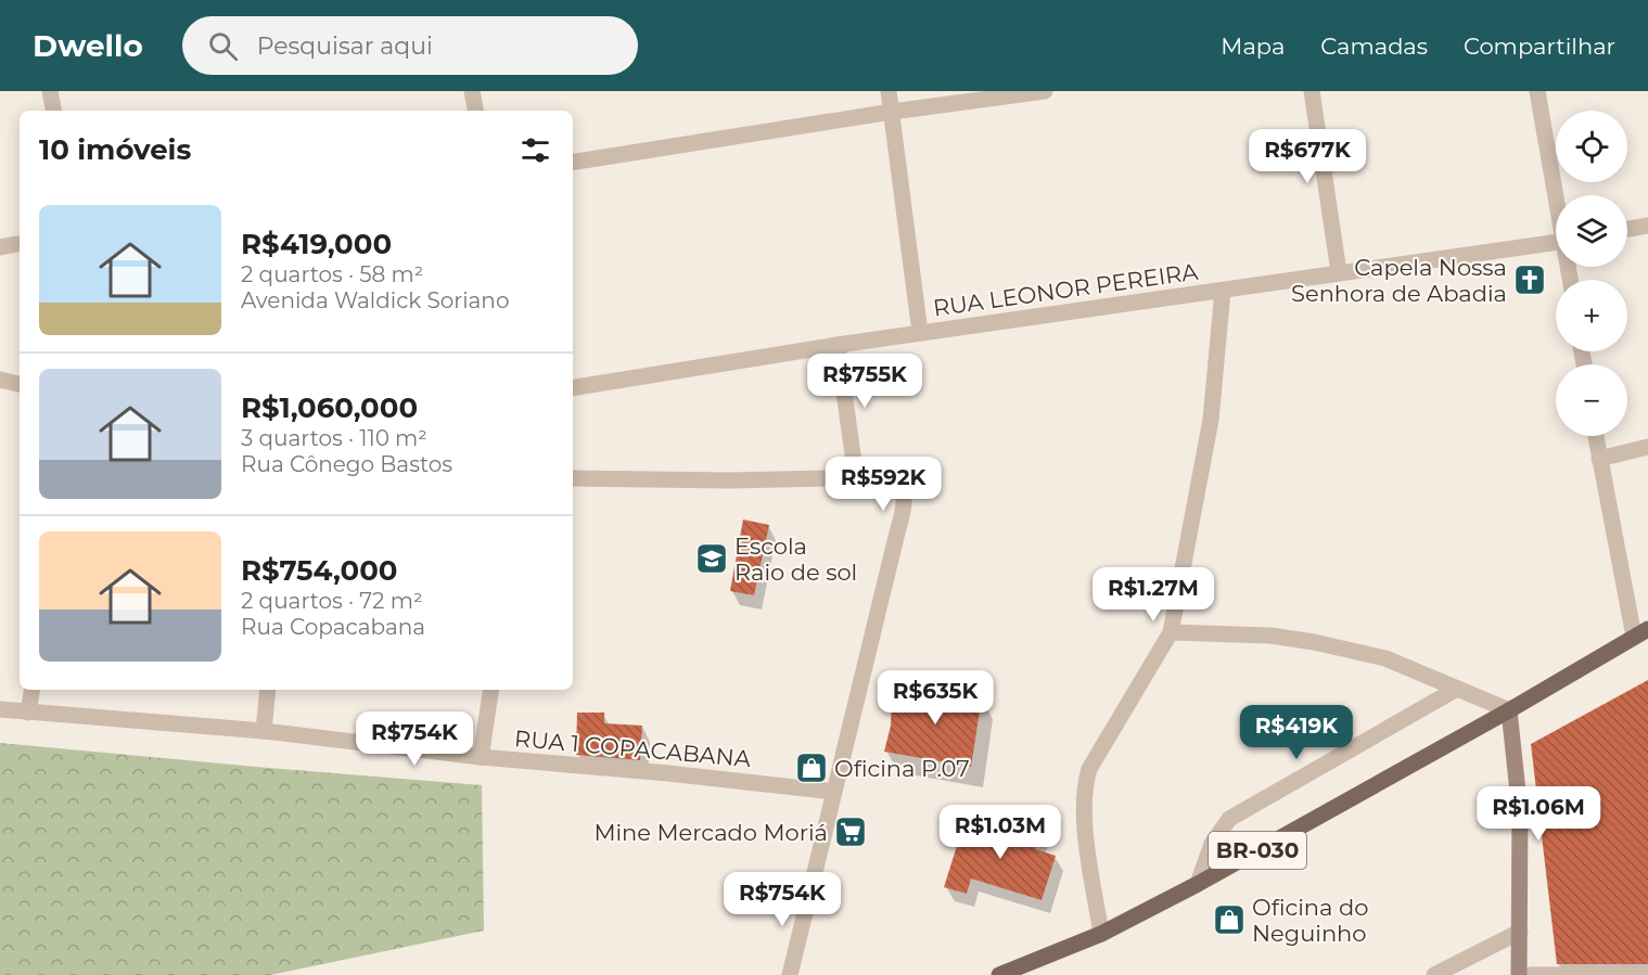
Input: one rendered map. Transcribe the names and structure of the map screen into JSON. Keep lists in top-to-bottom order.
{
  "streets": {
    "main road": ["BR-030"],
    "street": ["RUA LEONOR PEREIRA", "RUA 1 COPACABANA"]
  },
  "places": {
    "church": ["Capela Nossa Senhora de Abadia"],
    "school or university": ["Escola Raio de sol"],
    "shop": ["Oficina P.07", "Oficina do Neguinho"],
    "supermarket": ["Mine Mercado Moriá"]
  },
  "page": {
    "header": "Dwello",
    "search": "Pesquisar aqui",
    "nav": ["Mapa", "Camadas", "Compartilhar"],
    "map_buttons": ["+", "−"],
    "heading": "10 imóveis",
    "price": [
      "R$677K",
      "R$755K",
      "R$592K",
      "R$1.27M",
      "R$635K",
      "R$419K",
      "R$754K",
      "R$1.06M",
      "R$1.03M",
      "R$754K"
    ],
    "list": [
      {
        "name": "R$419,000",
        "note": "2 quartos · 58 m² · Avenida Waldick Soriano"
      },
      {
        "name": "R$1,060,000",
        "note": "3 quartos · 110 m² · Rua Cônego Bastos"
      },
      {
        "name": "R$754,000",
        "note": "2 quartos · 72 m² · Rua Copacabana"
      }
    ]
  }
}
